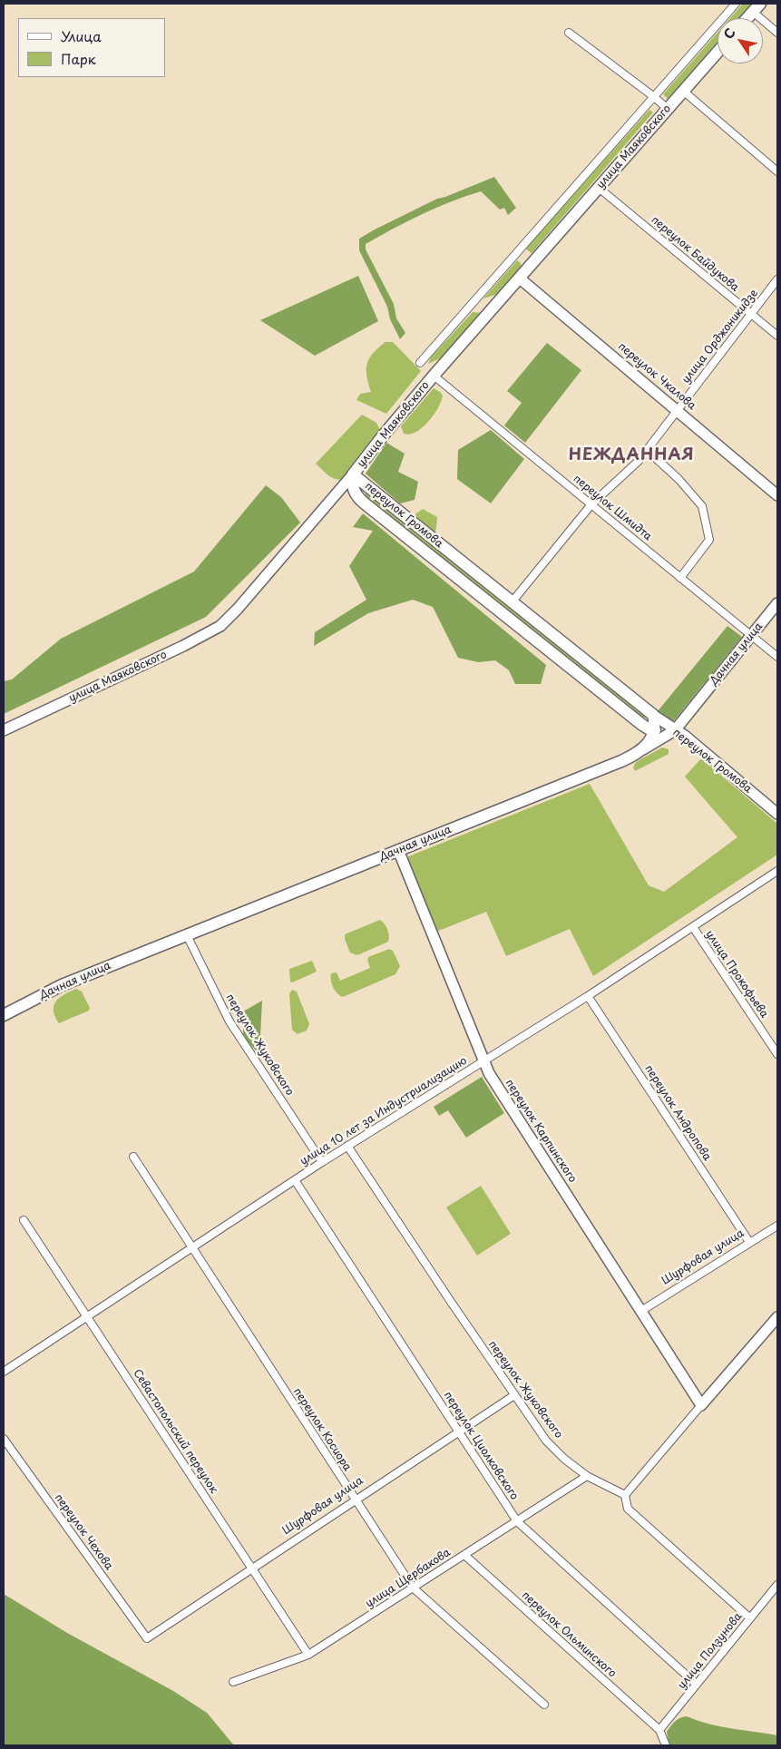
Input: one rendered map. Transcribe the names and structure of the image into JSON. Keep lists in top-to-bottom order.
{
  "streets": {
    "main road": ["улица Маяковского", "переулок Громова", "Дачная улица"],
    "street": [
      "переулок Байдукова",
      "улица Орджоникидзе",
      "переулок Чкалова",
      "переулок Шмидта",
      "улица Прокофьева",
      "переулок Жуковского",
      "улица 10 лет за Индустриализацию",
      "переулок Андропова",
      "переулок Карпинского",
      "Шурфовая улица",
      "переулок Косиора",
      "Севастопольский переулок",
      "переулок Циолковского",
      "переулок Чехова",
      "улица Щербакова",
      "переулок Ольминского",
      "улица Ползунова"
    ]
  },
  "crossings": [
    ["улица Маяковского", "переулок Байдукова"],
    ["улица Маяковского", "переулок Чкалова"],
    ["улица Маяковского", "переулок Шмидта"],
    ["улица Маяковского", "переулок Громова"],
    ["переулок Байдукова", "улица Орджоникидзе"],
    ["улица Орджоникидзе", "переулок Чкалова"],
    ["улица Орджоникидзе", "переулок Шмидта"],
    ["улица Орджоникидзе", "переулок Громова"],
    ["переулок Шмидта", "Дачная улица"],
    ["переулок Громова", "Дачная улица"],
    ["Дачная улица", "переулок Жуковского"],
    ["Дачная улица", "переулок Карпинского"],
    ["улица Прокофьева", "улица 10 лет за Индустриализацию"],
    ["переулок Жуковского", "улица 10 лет за Индустриализацию"],
    ["переулок Жуковского", "Шурфовая улица"],
    ["переулок Жуковского", "улица Щербакова"],
    ["улица 10 лет за Индустриализацию", "переулок Андропова"],
    ["улица 10 лет за Индустриализацию", "переулок Карпинского"],
    ["улица 10 лет за Индустриализацию", "переулок Косиора"],
    ["улица 10 лет за Индустриализацию", "Севастопольский переулок"],
    ["улица 10 лет за Индустриализацию", "переулок Циолковского"],
    ["переулок Андропова", "Шурфовая улица"],
    ["переулок Карпинского", "Шурфовая улица"],
    ["Шурфовая улица", "переулок Косиора"],
    ["Шурфовая улица", "Севастопольский переулок"],
    ["Шурфовая улица", "переулок Циолковского"],
    ["Шурфовая улица", "переулок Чехова"],
    ["переулок Косиора", "улица Щербакова"],
    ["Севастопольский переулок", "улица Щербакова"],
    ["переулок Циолковского", "улица Щербакова"],
    ["переулок Циолковского", "улица Ползунова"],
    ["улица Щербакова", "переулок Ольминского"],
    ["переулок Ольминского", "улица Ползунова"]
  ],
  "districts": ["НЕЖДАННАЯ"],
  "legend": ["Улица", "Парк"],
  "north": "top left"
}
